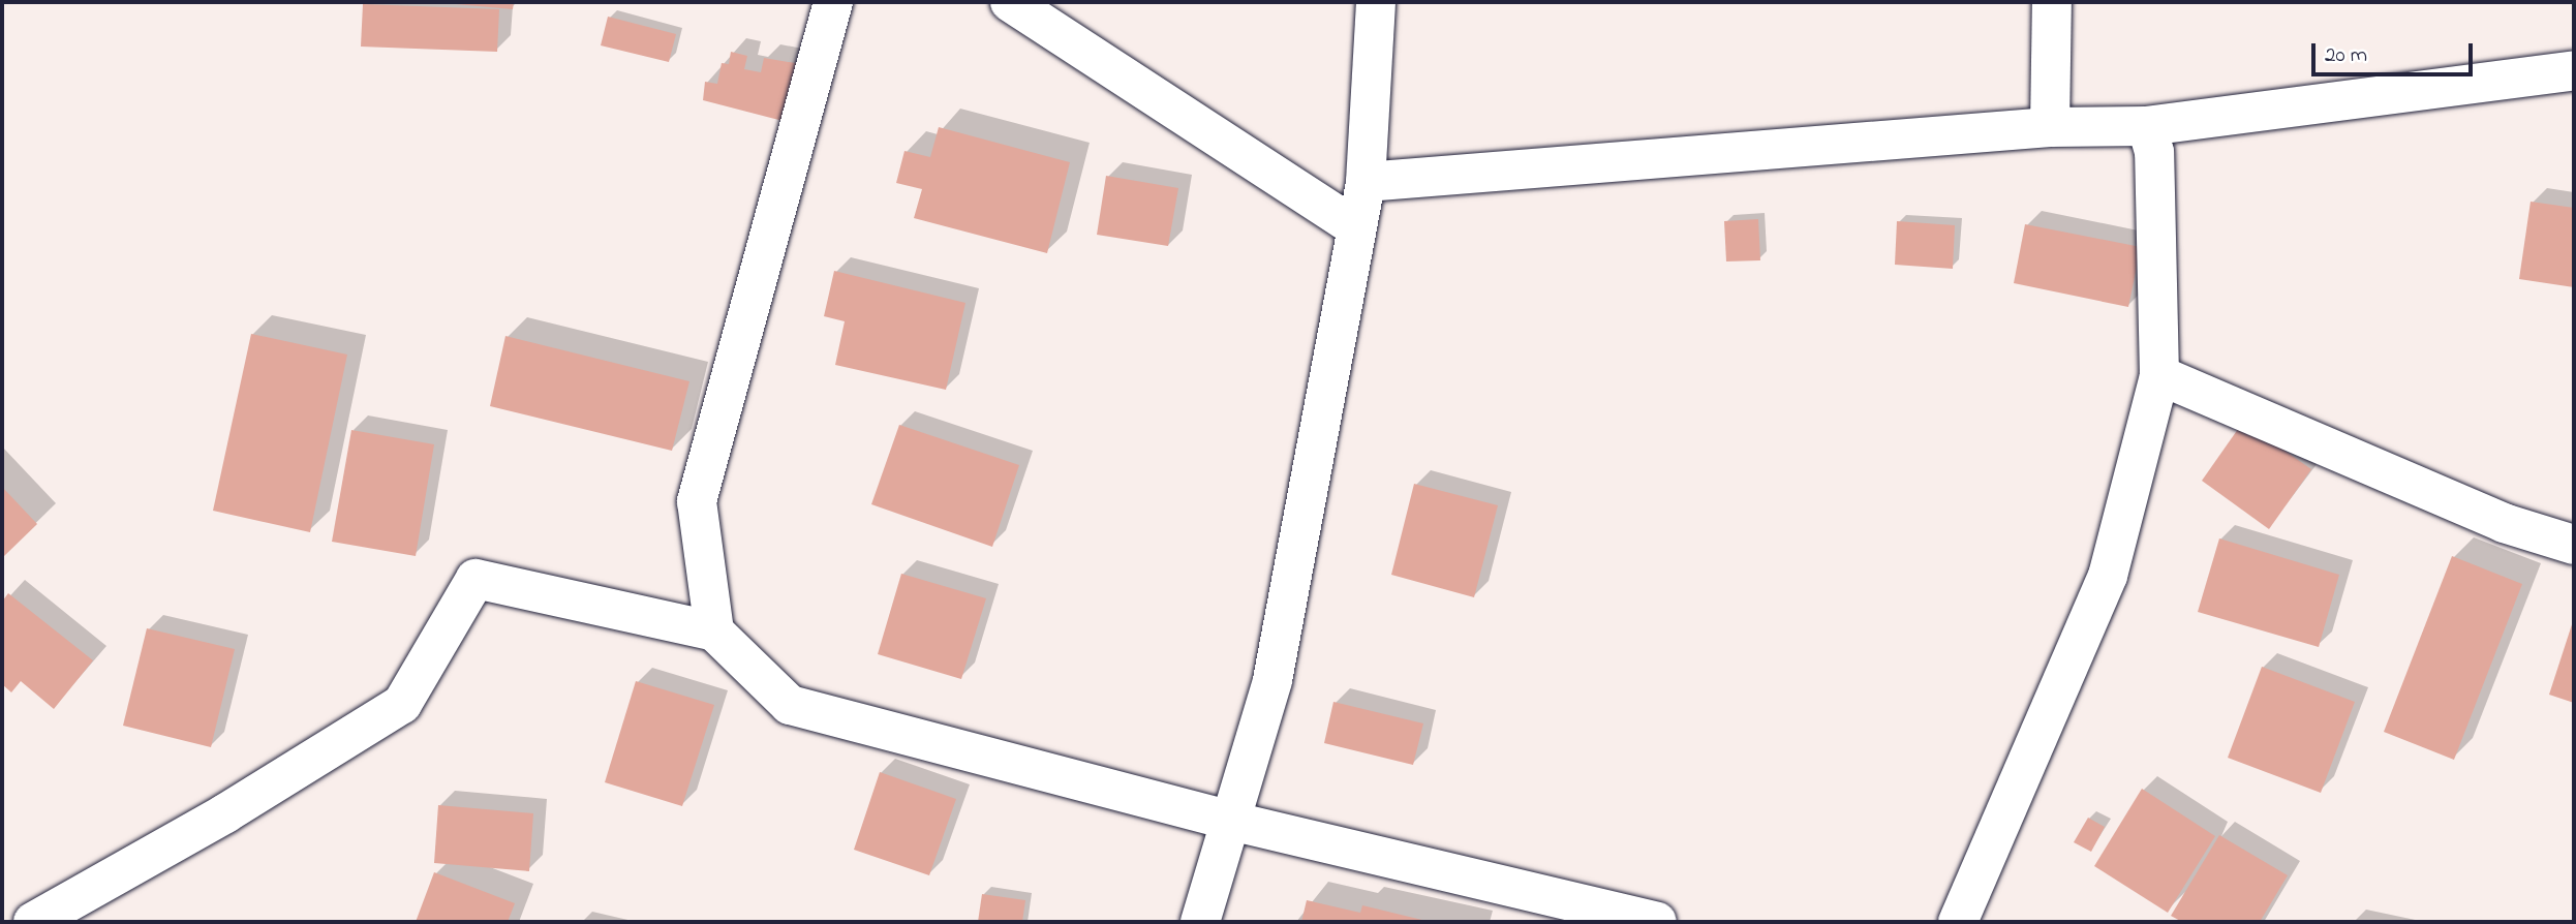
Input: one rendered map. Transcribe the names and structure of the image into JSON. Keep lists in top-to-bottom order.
{
  "scale_bar": "20 m"
}
